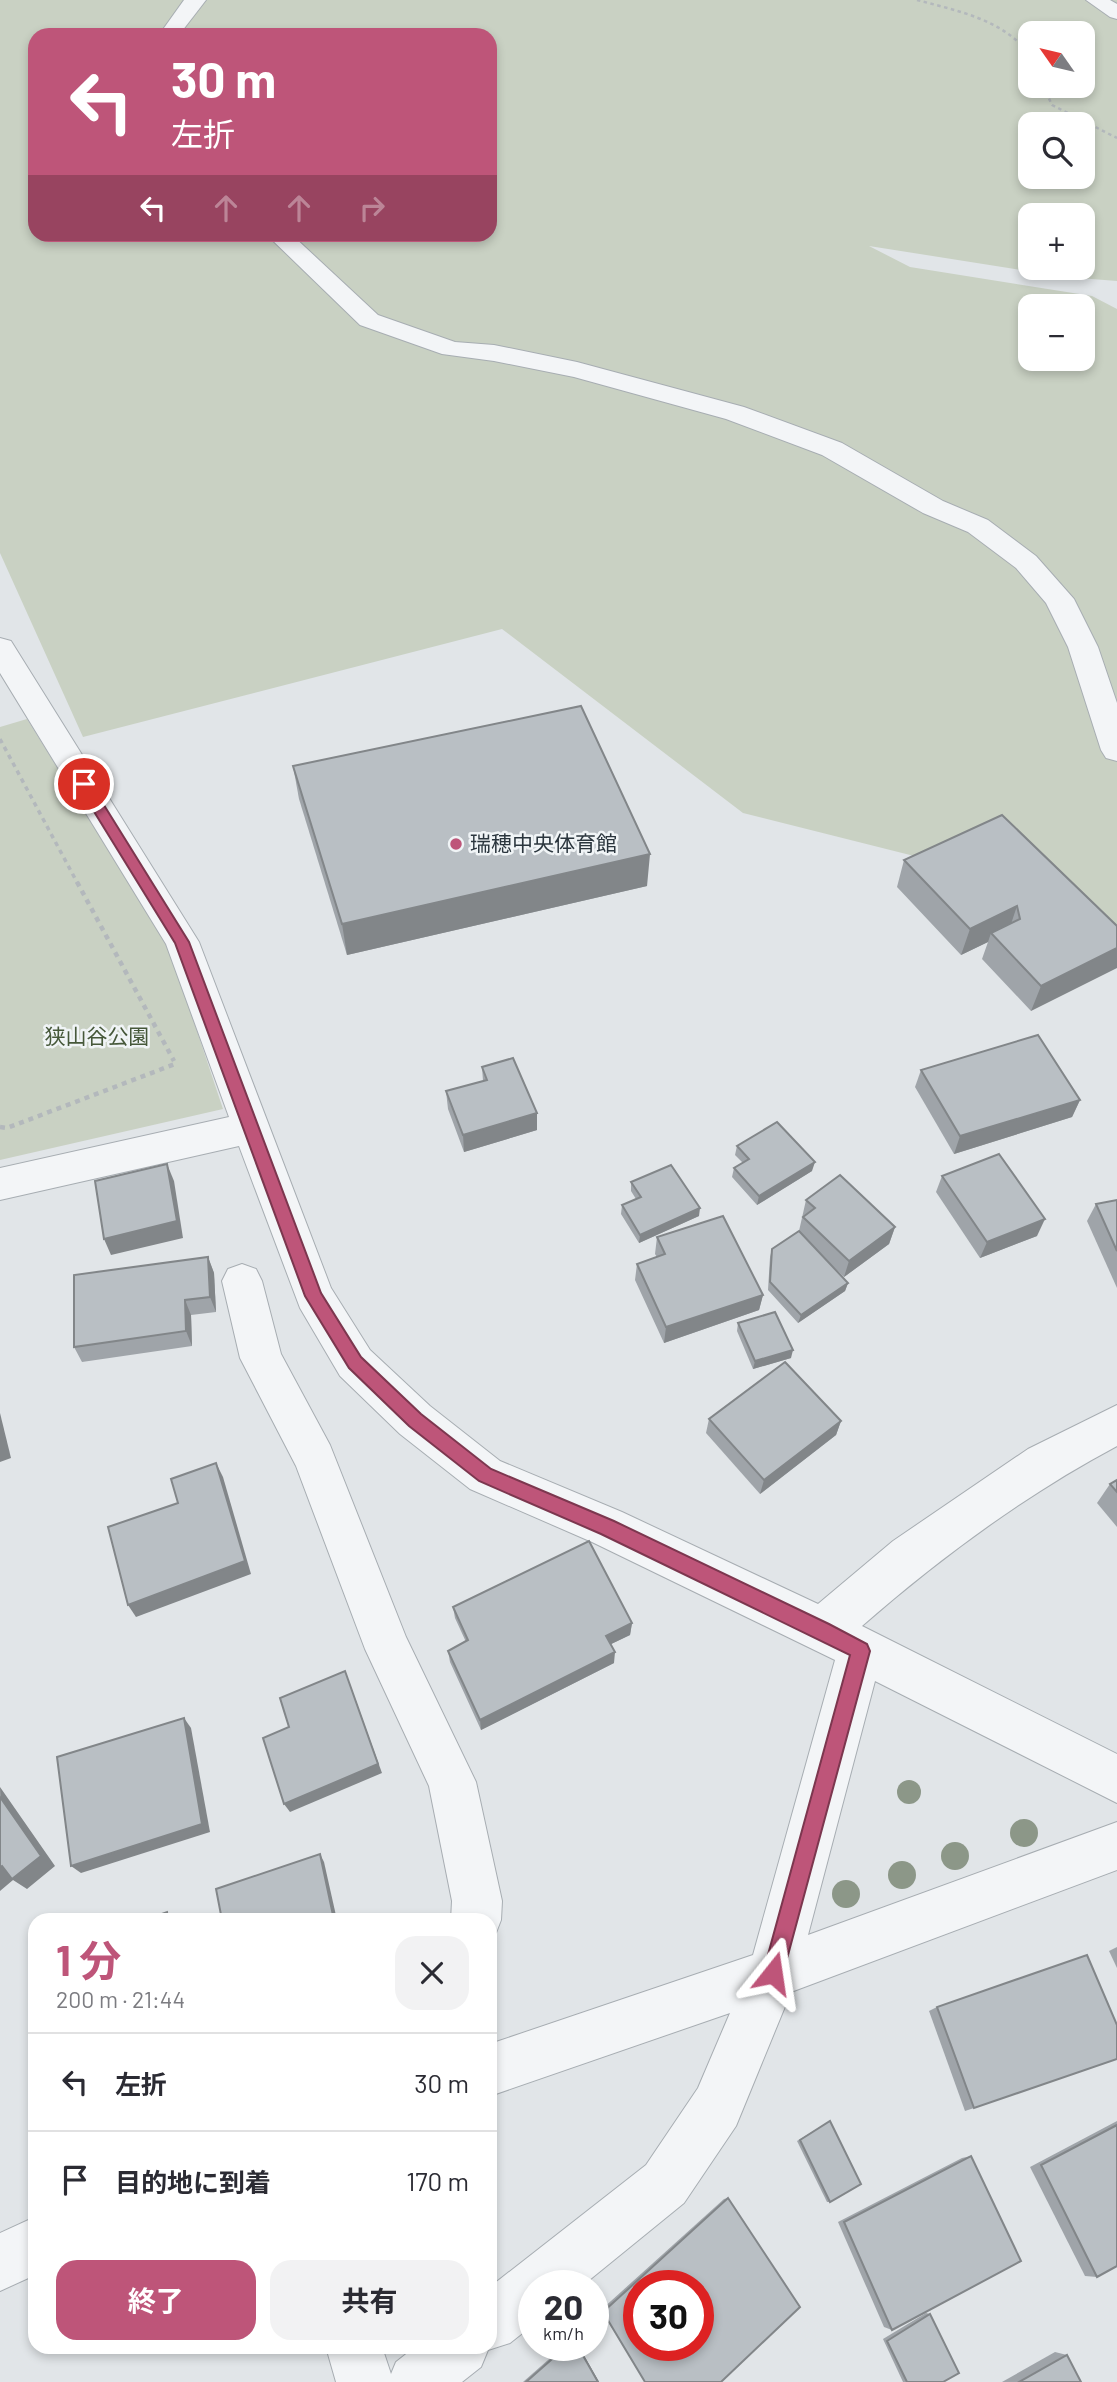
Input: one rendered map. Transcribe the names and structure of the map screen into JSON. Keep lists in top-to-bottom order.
{
  "parks": ["狭山谷公園"],
  "places": ["瑞穂中央体育館"],
  "north": "top left",
  "page": {
    "map_buttons": ["+", "−"],
    "turn": ["30 m", "左折"],
    "heading": ["1 分", "200 m · 21:44"],
    "list": [
      {
        "name": "左折",
        "value": "30 m"
      },
      {
        "name": "目的地に到着",
        "value": "170 m"
      }
    ],
    "buttons": ["終了", "共有"],
    "speed": "20 km/h",
    "limit": "30"
  }
}
